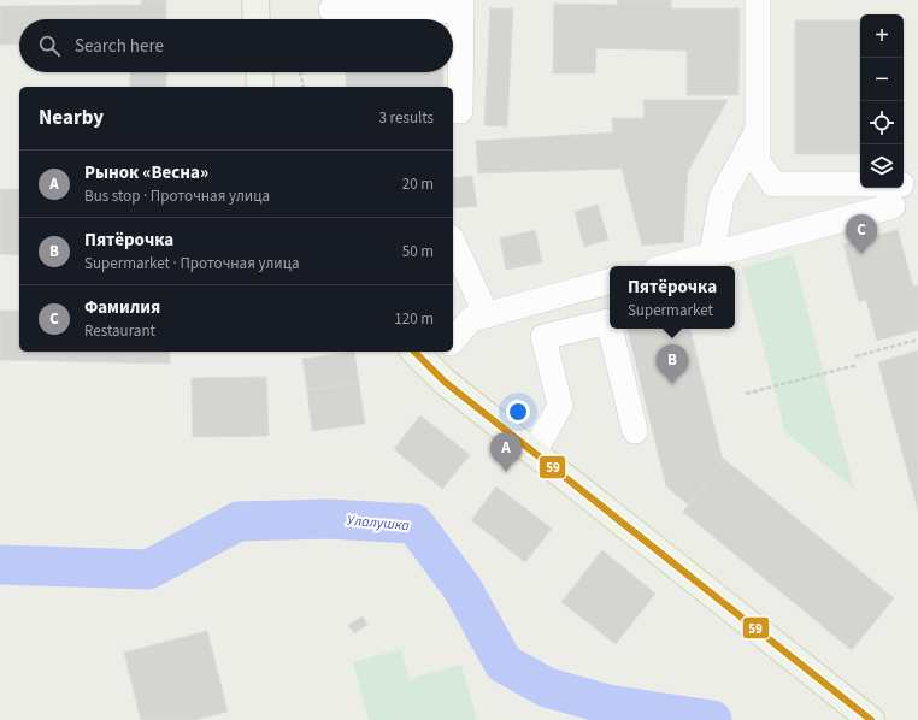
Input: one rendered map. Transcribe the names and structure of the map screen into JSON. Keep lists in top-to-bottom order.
{
  "water": ["Улалушка"],
  "lines": ["transit line 59"],
  "page": {
    "map_buttons": ["+", "−"],
    "search": "Search here",
    "heading": ["Nearby", "3 results"],
    "list": [
      {
        "mark": "A",
        "name": "Рынок «Весна»",
        "note": "Bus stop · Проточная улица",
        "value": "20 m"
      },
      {
        "mark": "B",
        "name": "Пятёрочка",
        "note": "Supermarket · Проточная улица",
        "value": "50 m"
      },
      {
        "mark": "C",
        "name": "Фамилия",
        "note": "Restaurant",
        "value": "120 m"
      }
    ],
    "pins": ["C", "B", "A"],
    "popup": ["Пятёрочка", "Supermarket"]
  }
}
